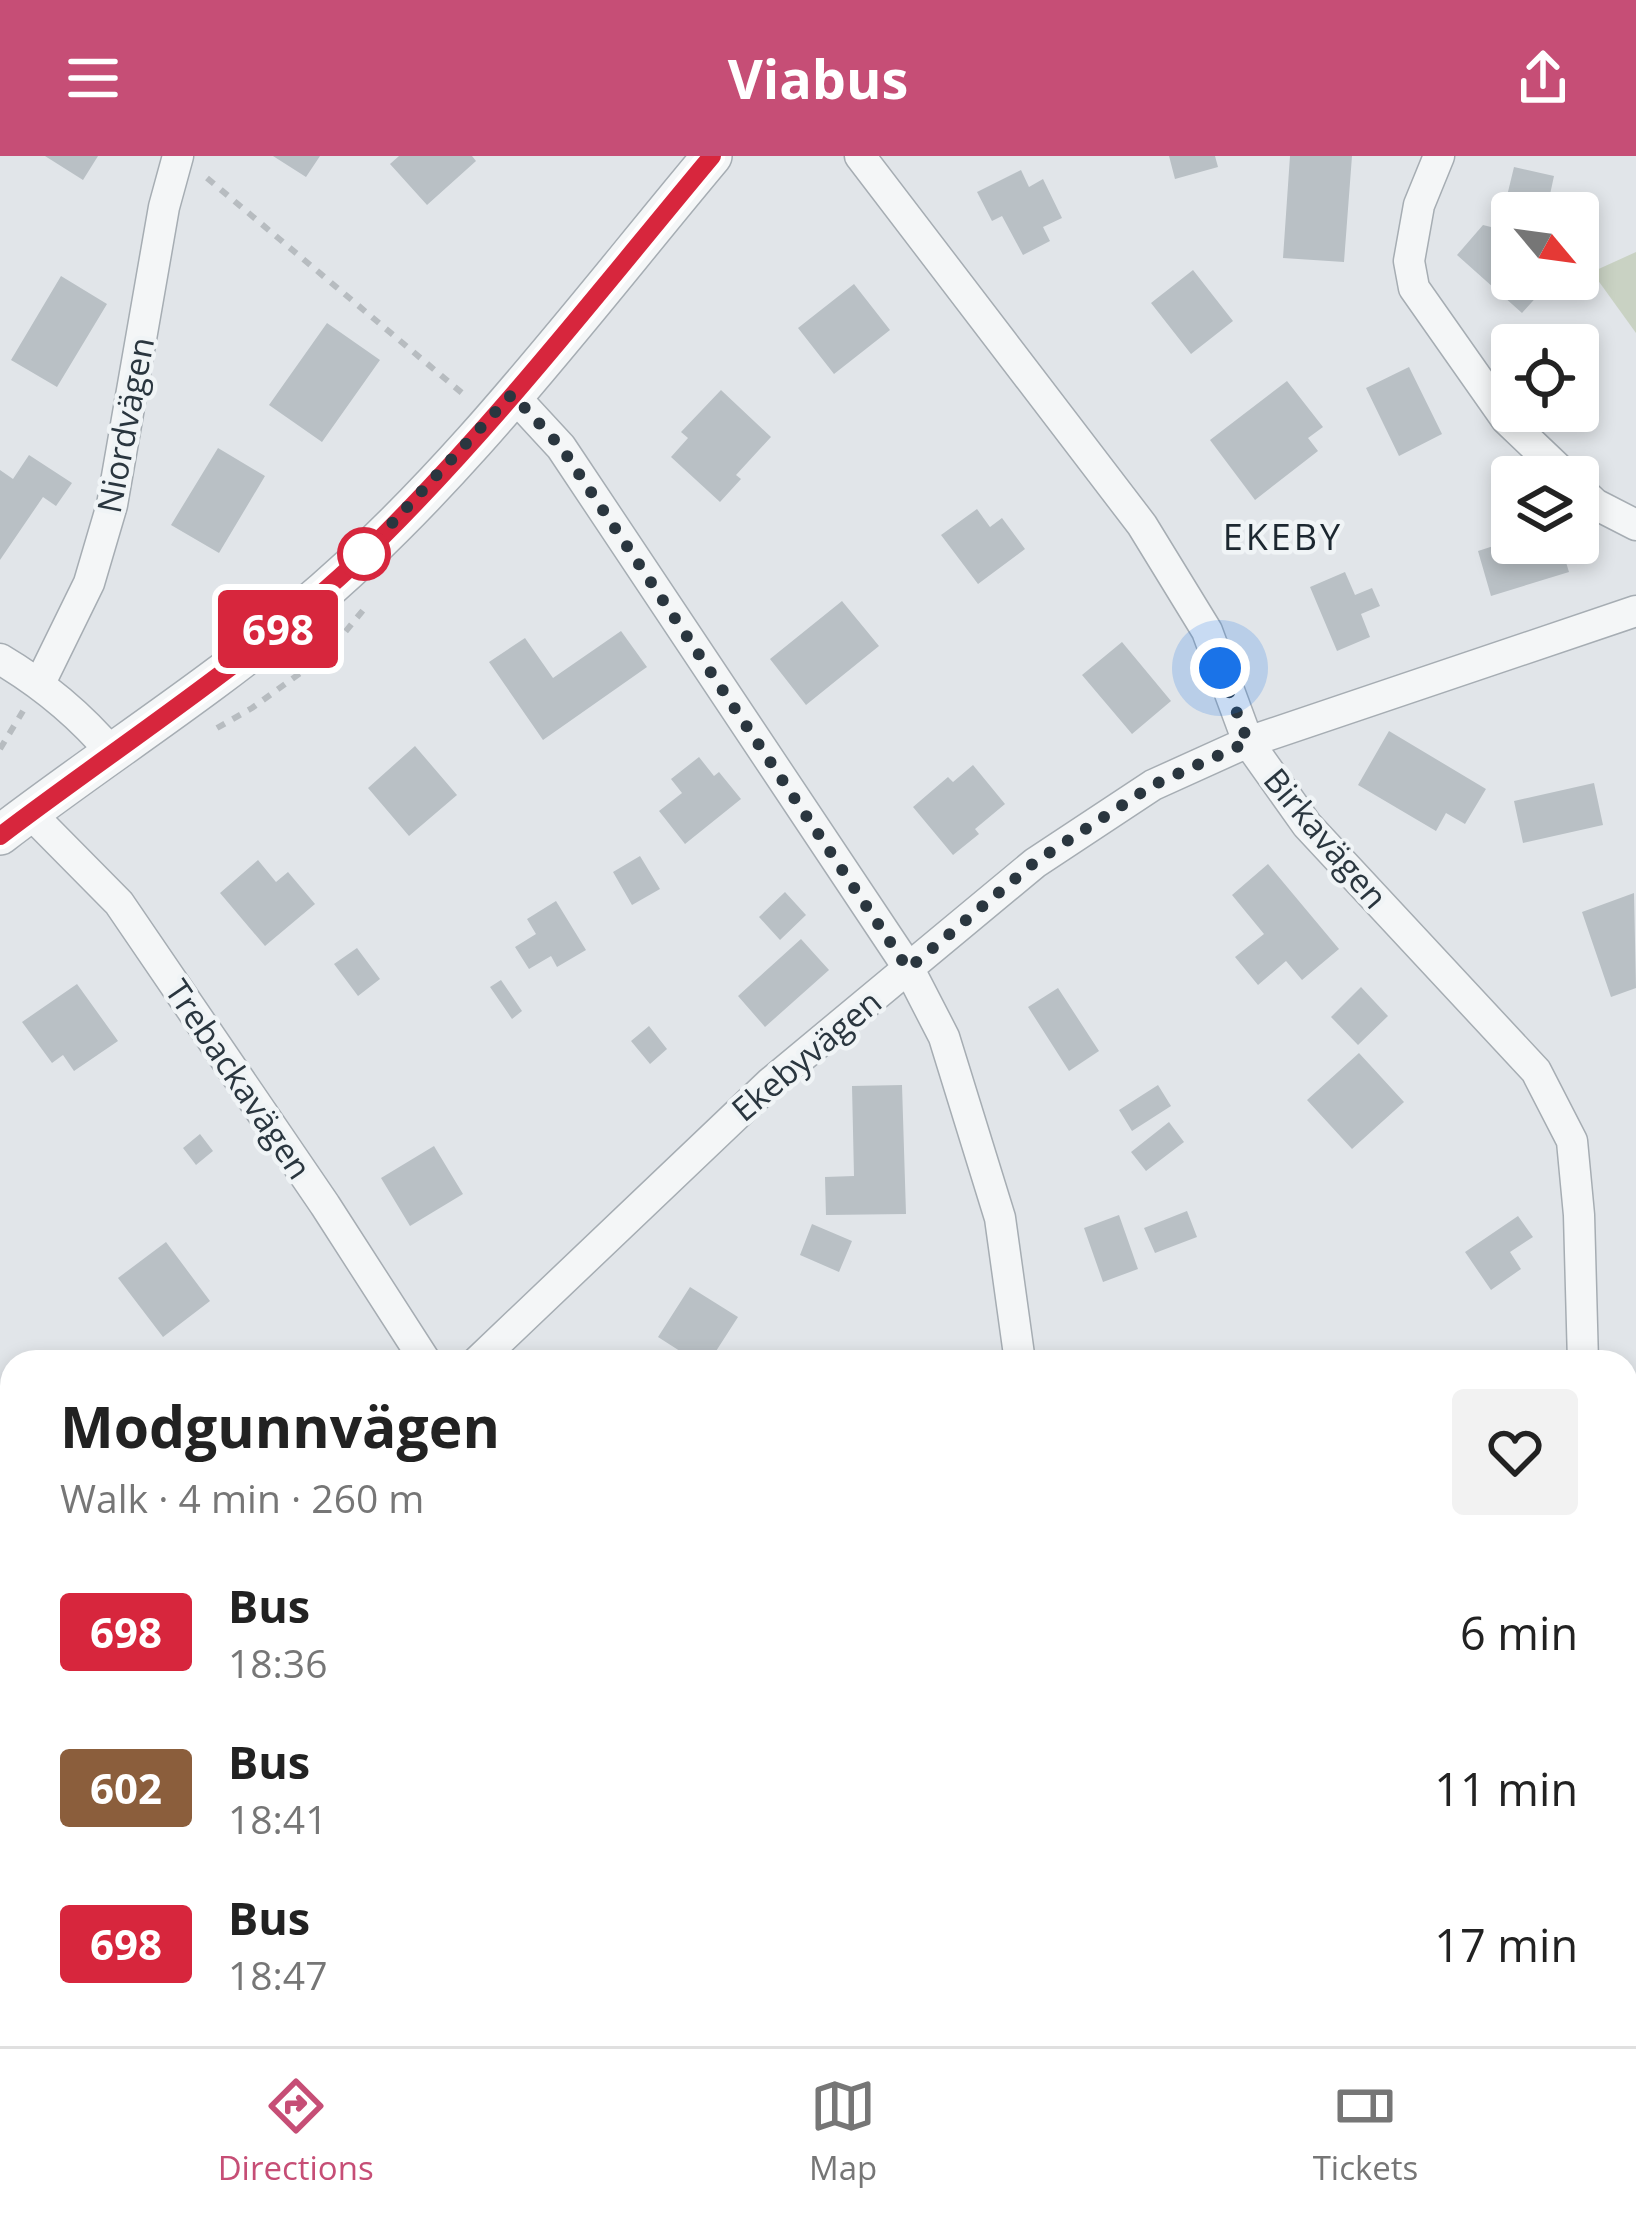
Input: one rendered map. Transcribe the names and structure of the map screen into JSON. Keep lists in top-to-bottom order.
{
  "streets": {
    "street": [
      "Niordvägen",
      "Birkavägen",
      "Ekebyvägen",
      "Trebackavägen"
    ]
  },
  "crossings": [
    ["Birkavägen", "Ekebyvägen"]
  ],
  "districts": ["EKEBY"],
  "lines": ["bus line 698"],
  "north": "bottom right",
  "page": {
    "header": "Viabus",
    "on_map": "698",
    "heading": ["Modgunnvägen", "Walk · 4 min · 260 m"],
    "list": [
      {
        "mark": "698",
        "name": "Bus",
        "note": "18:36",
        "value": "6 min"
      },
      {
        "mark": "602",
        "name": "Bus",
        "note": "18:41",
        "value": "11 min"
      },
      {
        "mark": "698",
        "name": "Bus",
        "note": "18:47",
        "value": "17 min"
      }
    ],
    "tabs": ["Directions", "Map", "Tickets"]
  }
}
